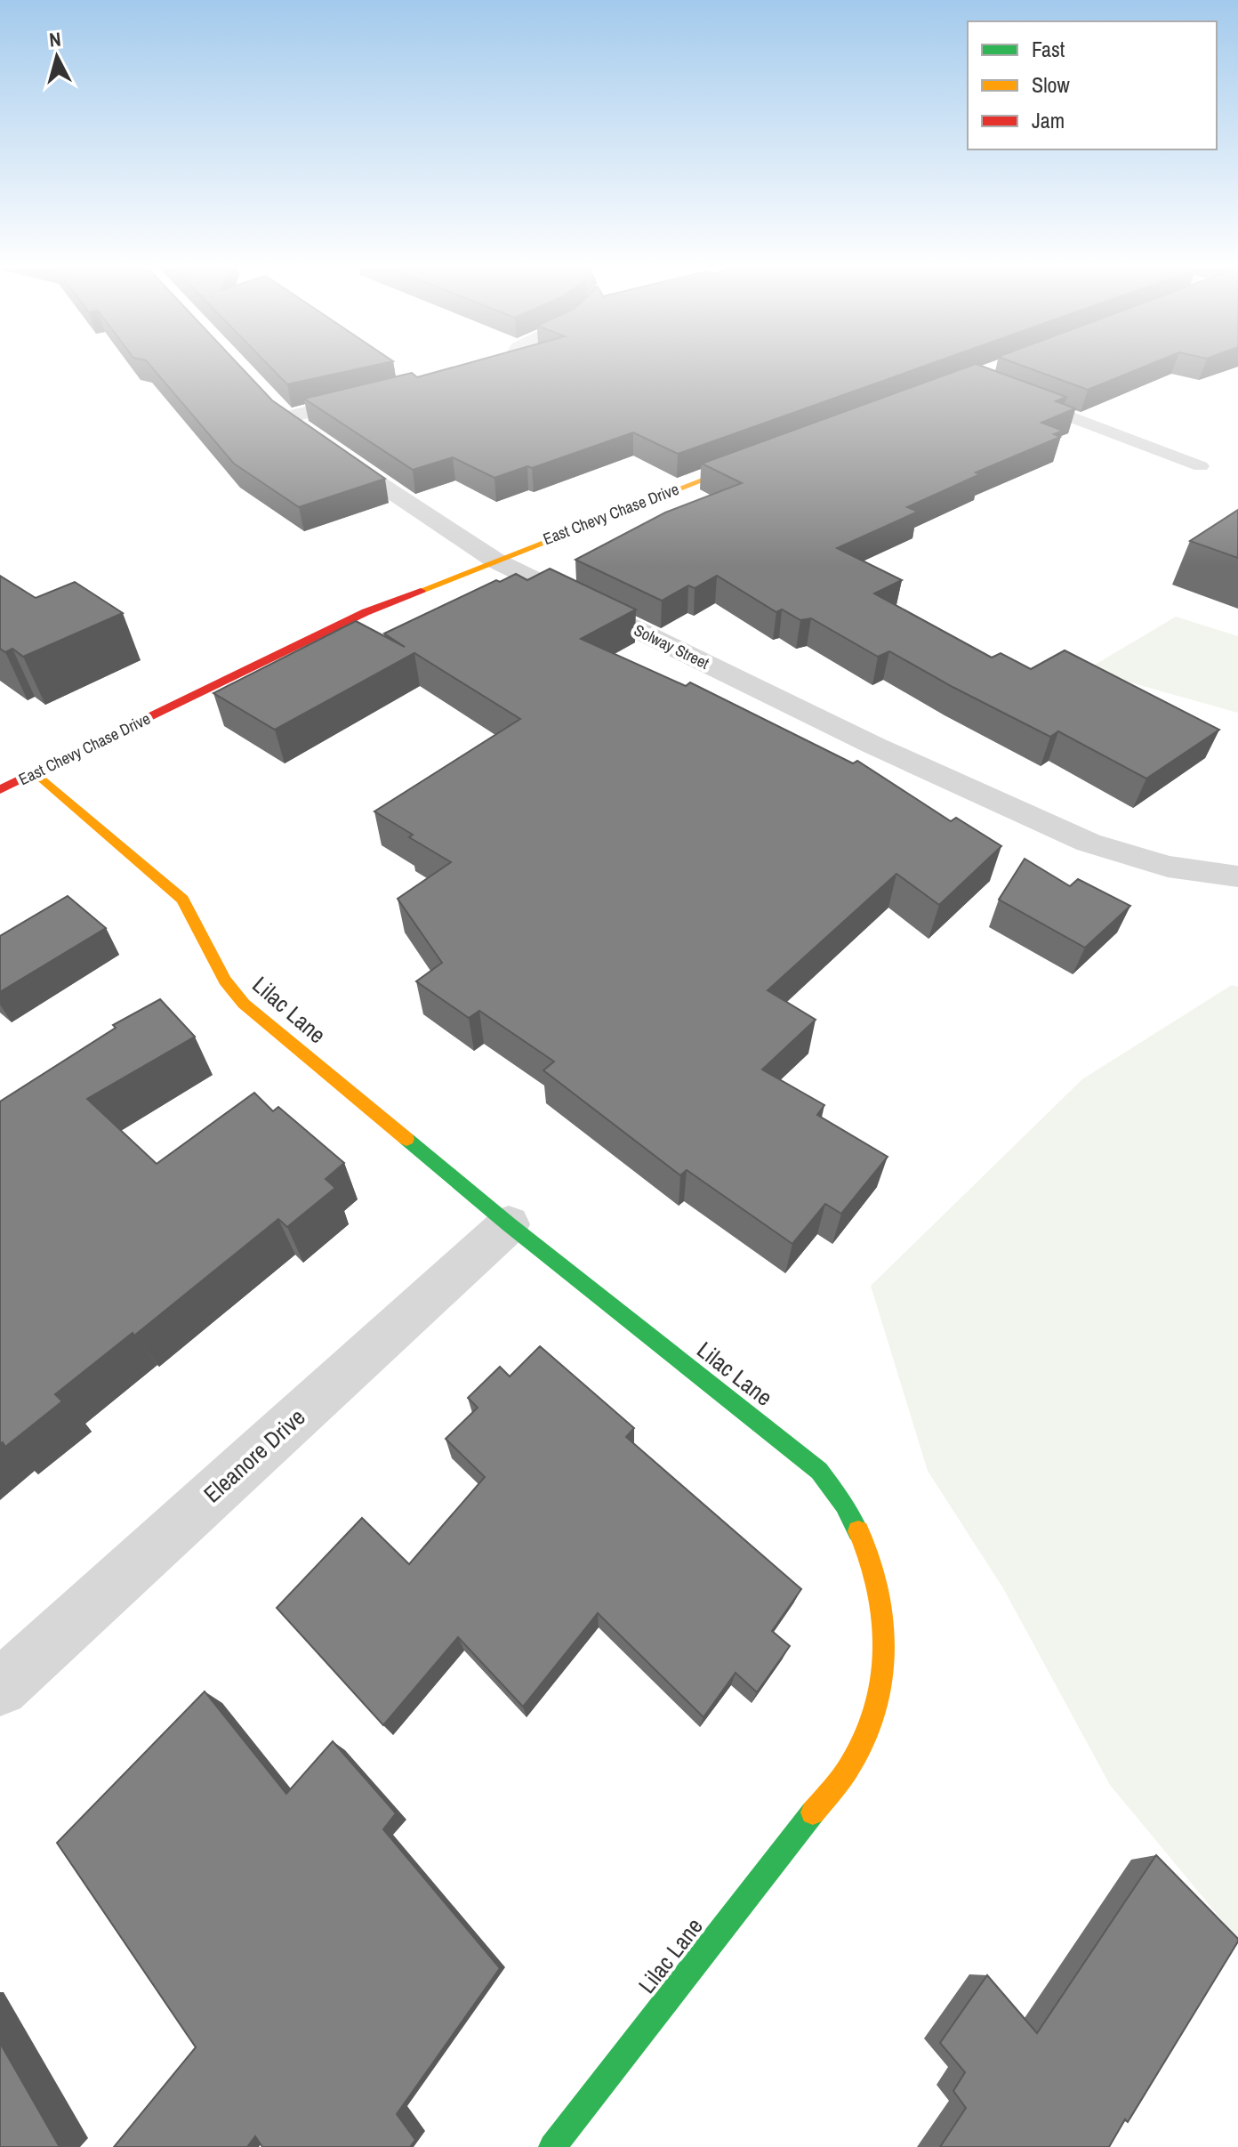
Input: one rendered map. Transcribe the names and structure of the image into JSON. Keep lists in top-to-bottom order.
{
  "streets": {
    "street": [
      "East Chevy Chase Drive",
      "Solway Street",
      "Lilac Lane",
      "Eleanore Drive"
    ]
  },
  "crossings": [
    ["East Chevy Chase Drive", "Solway Street"],
    ["East Chevy Chase Drive", "Lilac Lane"],
    ["Lilac Lane", "Eleanore Drive"]
  ],
  "legend": ["Fast", "Slow", "Jam"],
  "north": "top"
}
